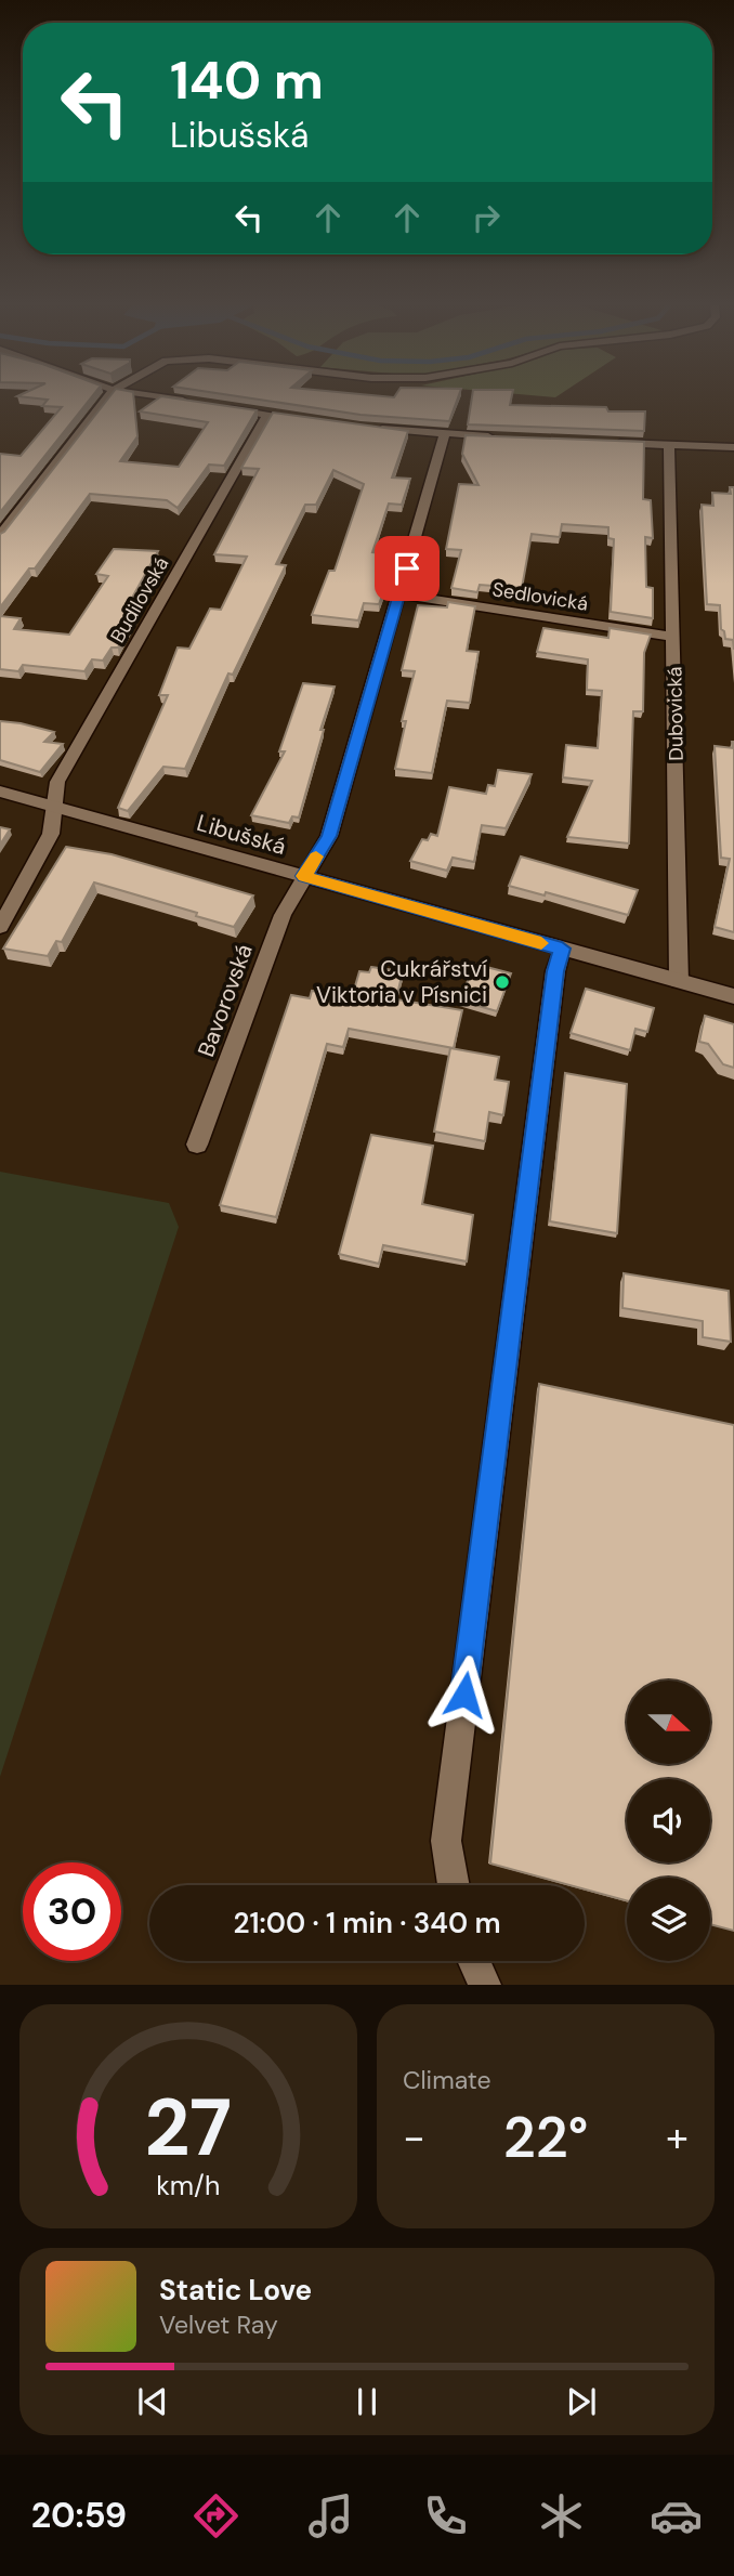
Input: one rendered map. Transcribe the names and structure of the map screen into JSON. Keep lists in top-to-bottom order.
{
  "streets": {
    "street": [
      "Sedlovická",
      "Budilovská",
      "Dubovická",
      "Libušská",
      "Bavorovská"
    ]
  },
  "crossings": [
    ["Sedlovická", "Dubovická"],
    ["Sedlovická", "Bavorovská"],
    ["Budilovská", "Libušská"],
    ["Dubovická", "Libušská"],
    ["Libušská", "Bavorovská"]
  ],
  "places": ["Cukrářství Viktoria v Písnici"],
  "north": "right",
  "page": {
    "turn": ["140 m", "Libušská"],
    "limit": "30",
    "trip": "21:00 · 1 min · 340 m",
    "tile": "Climate",
    "heat": ["−", "22°", "+"],
    "song": ["Static Love", "Velvet Ray"],
    "tabs": "20:59",
    "gauge": ["27", "km/h"]
  }
}
